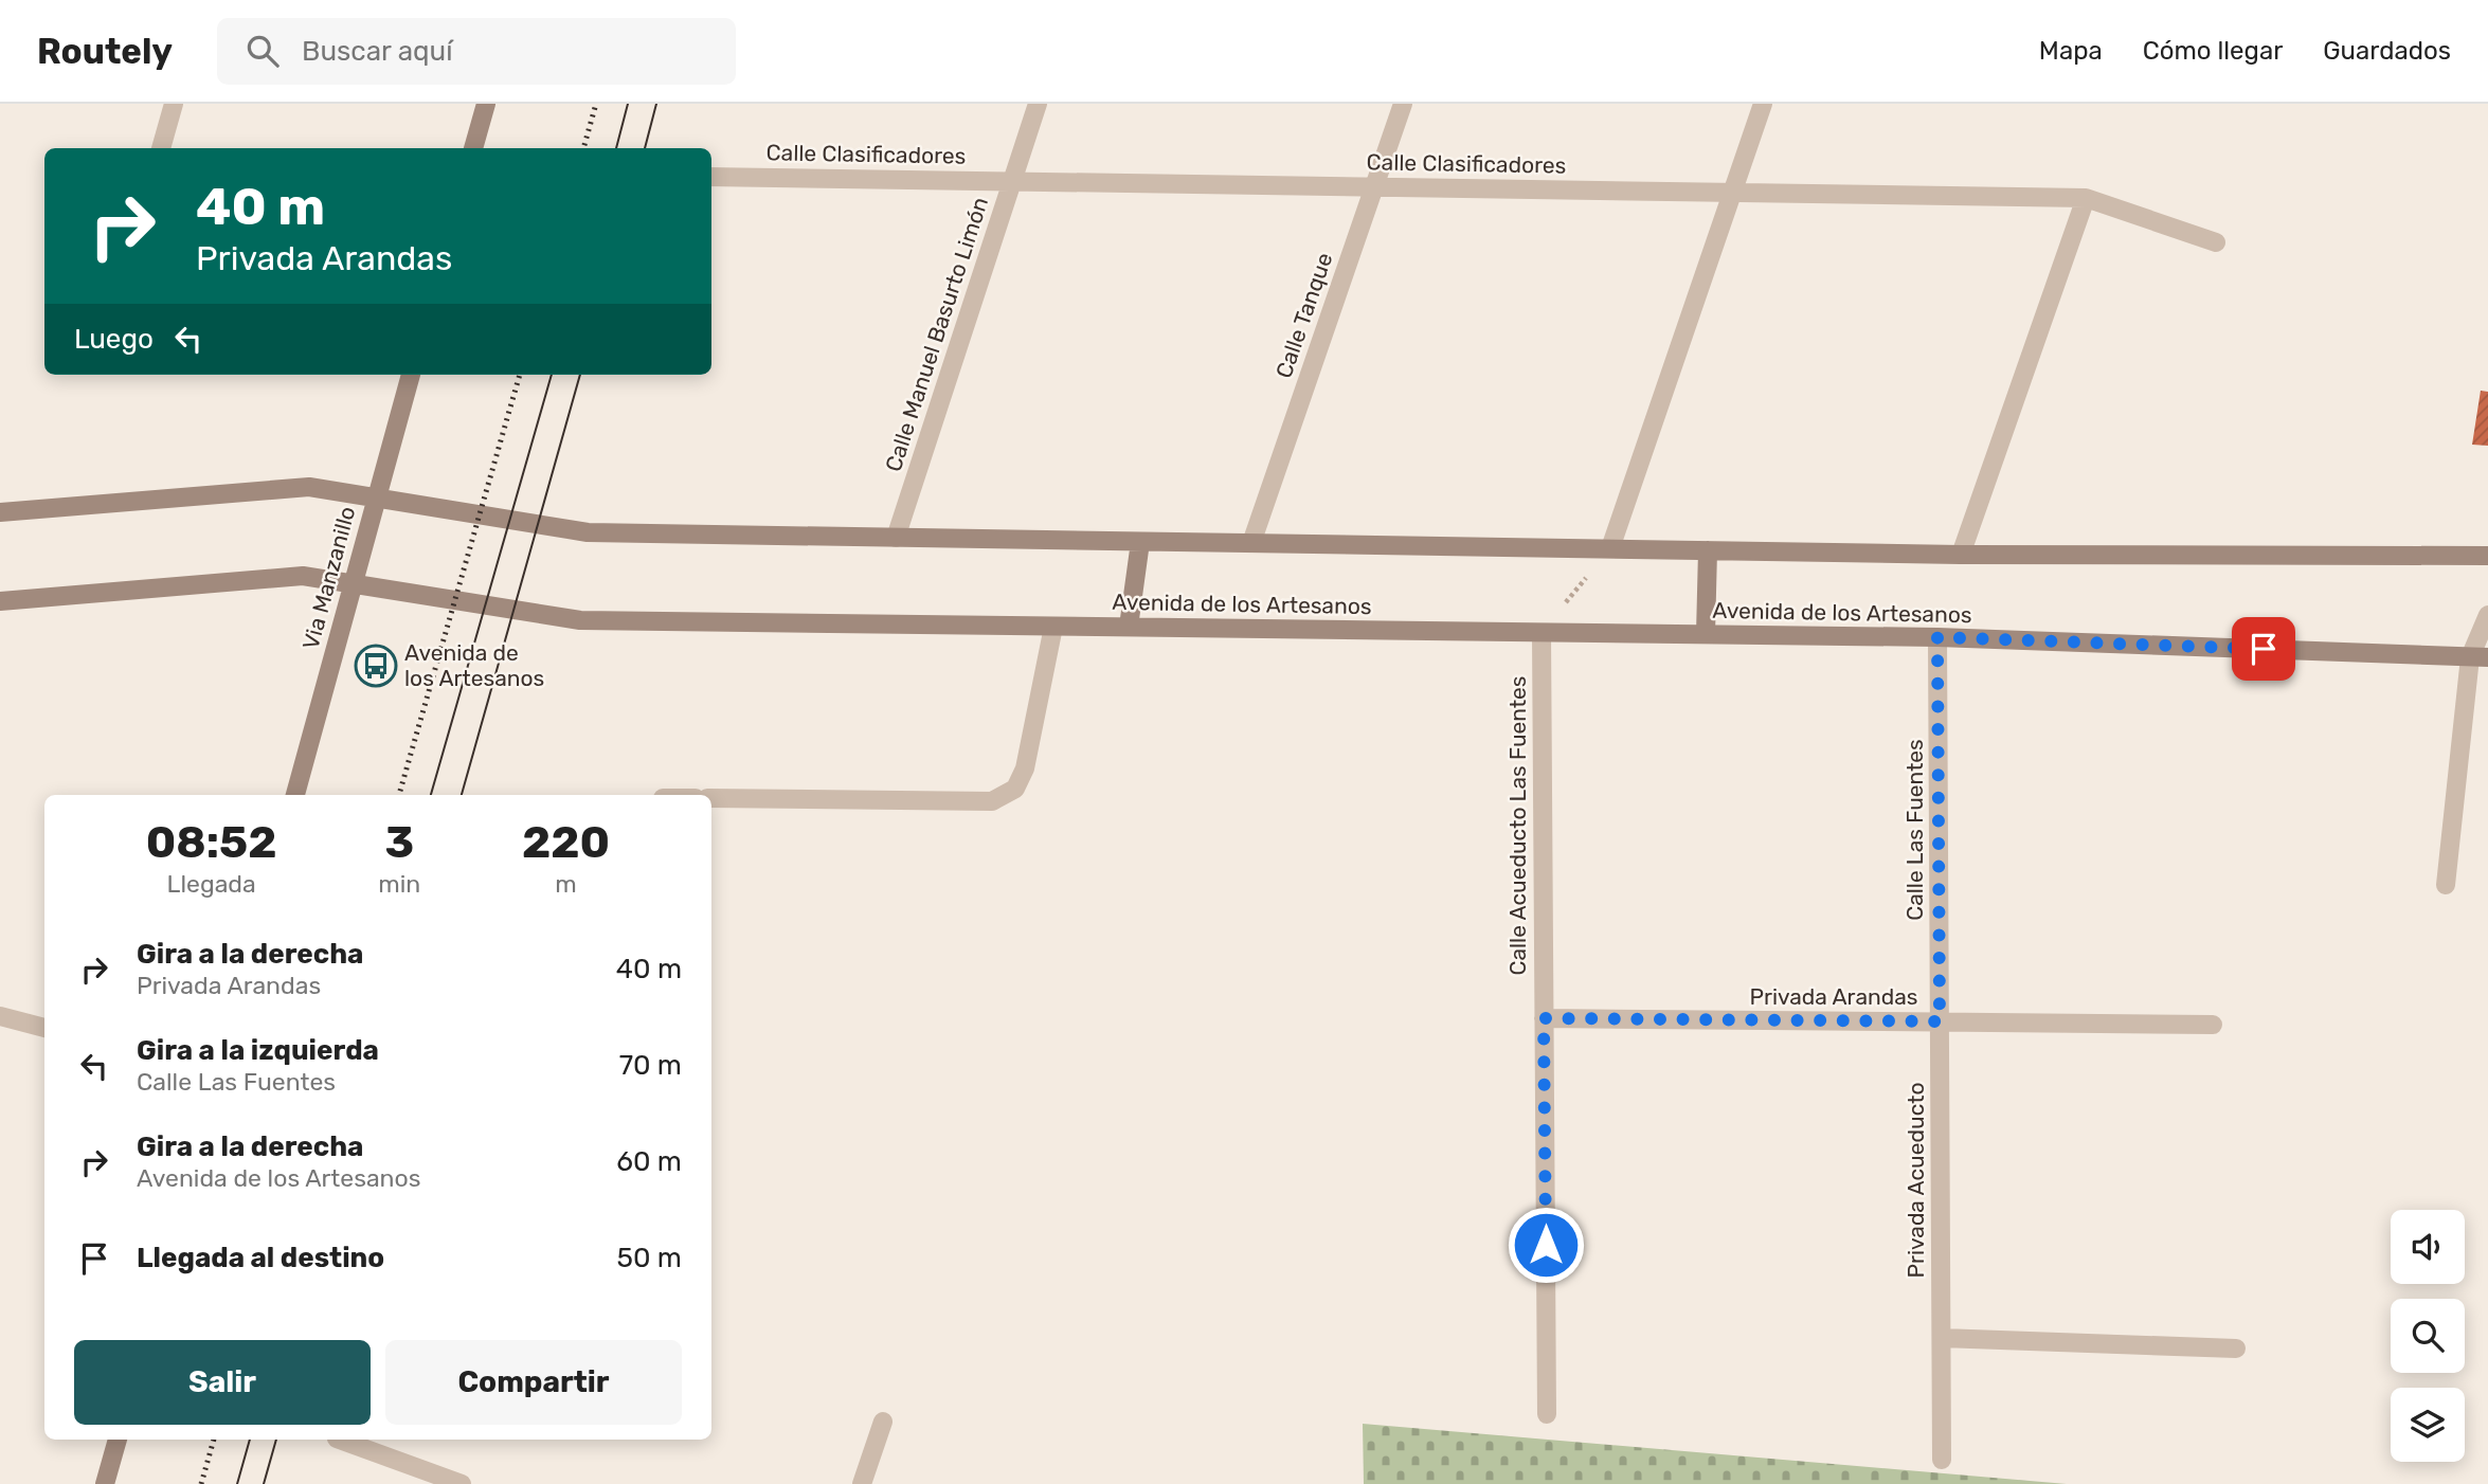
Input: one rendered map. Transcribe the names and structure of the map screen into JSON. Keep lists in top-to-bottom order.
{
  "streets": {
    "street": [
      "Calle Clasificadores",
      "Calle Tanque",
      "Calle Manuel Basurto Limón",
      "Via Manzanillo",
      "Avenida de los Artesanos",
      "Calle Acueducto Las Fuentes",
      "Calle Las Fuentes",
      "Privada Arandas",
      "Privada Acueducto"
    ]
  },
  "crossings": [
    ["Calle Clasificadores", "Calle Tanque"],
    ["Calle Clasificadores", "Calle Manuel Basurto Limón"],
    ["Via Manzanillo", "Avenida de los Artesanos"],
    ["Avenida de los Artesanos", "Calle Acueducto Las Fuentes"],
    ["Avenida de los Artesanos", "Calle Las Fuentes"],
    ["Calle Acueducto Las Fuentes", "Privada Arandas"],
    ["Calle Las Fuentes", "Privada Arandas"],
    ["Calle Las Fuentes", "Privada Acueducto"],
    ["Privada Arandas", "Privada Acueducto"]
  ],
  "places": {
    "bus stop": ["Avenida de los Artesanos"]
  },
  "page": {
    "header": "Routely",
    "search": "Buscar aquí",
    "nav": ["Mapa", "Cómo llegar", "Guardados"],
    "turn": ["40 m", "Privada Arandas"],
    "then": "Luego",
    "eta": [
      "08:52",
      "Llegada",
      "3",
      "min",
      "220",
      "m"
    ],
    "list": [
      {
        "name": "Gira a la derecha",
        "note": "Privada Arandas",
        "value": "40 m"
      },
      {
        "name": "Gira a la izquierda",
        "note": "Calle Las Fuentes",
        "value": "70 m"
      },
      {
        "name": "Gira a la derecha",
        "note": "Avenida de los Artesanos",
        "value": "60 m"
      },
      {
        "name": "Llegada al destino",
        "value": "50 m"
      }
    ],
    "buttons": ["Salir", "Compartir"]
  }
}
